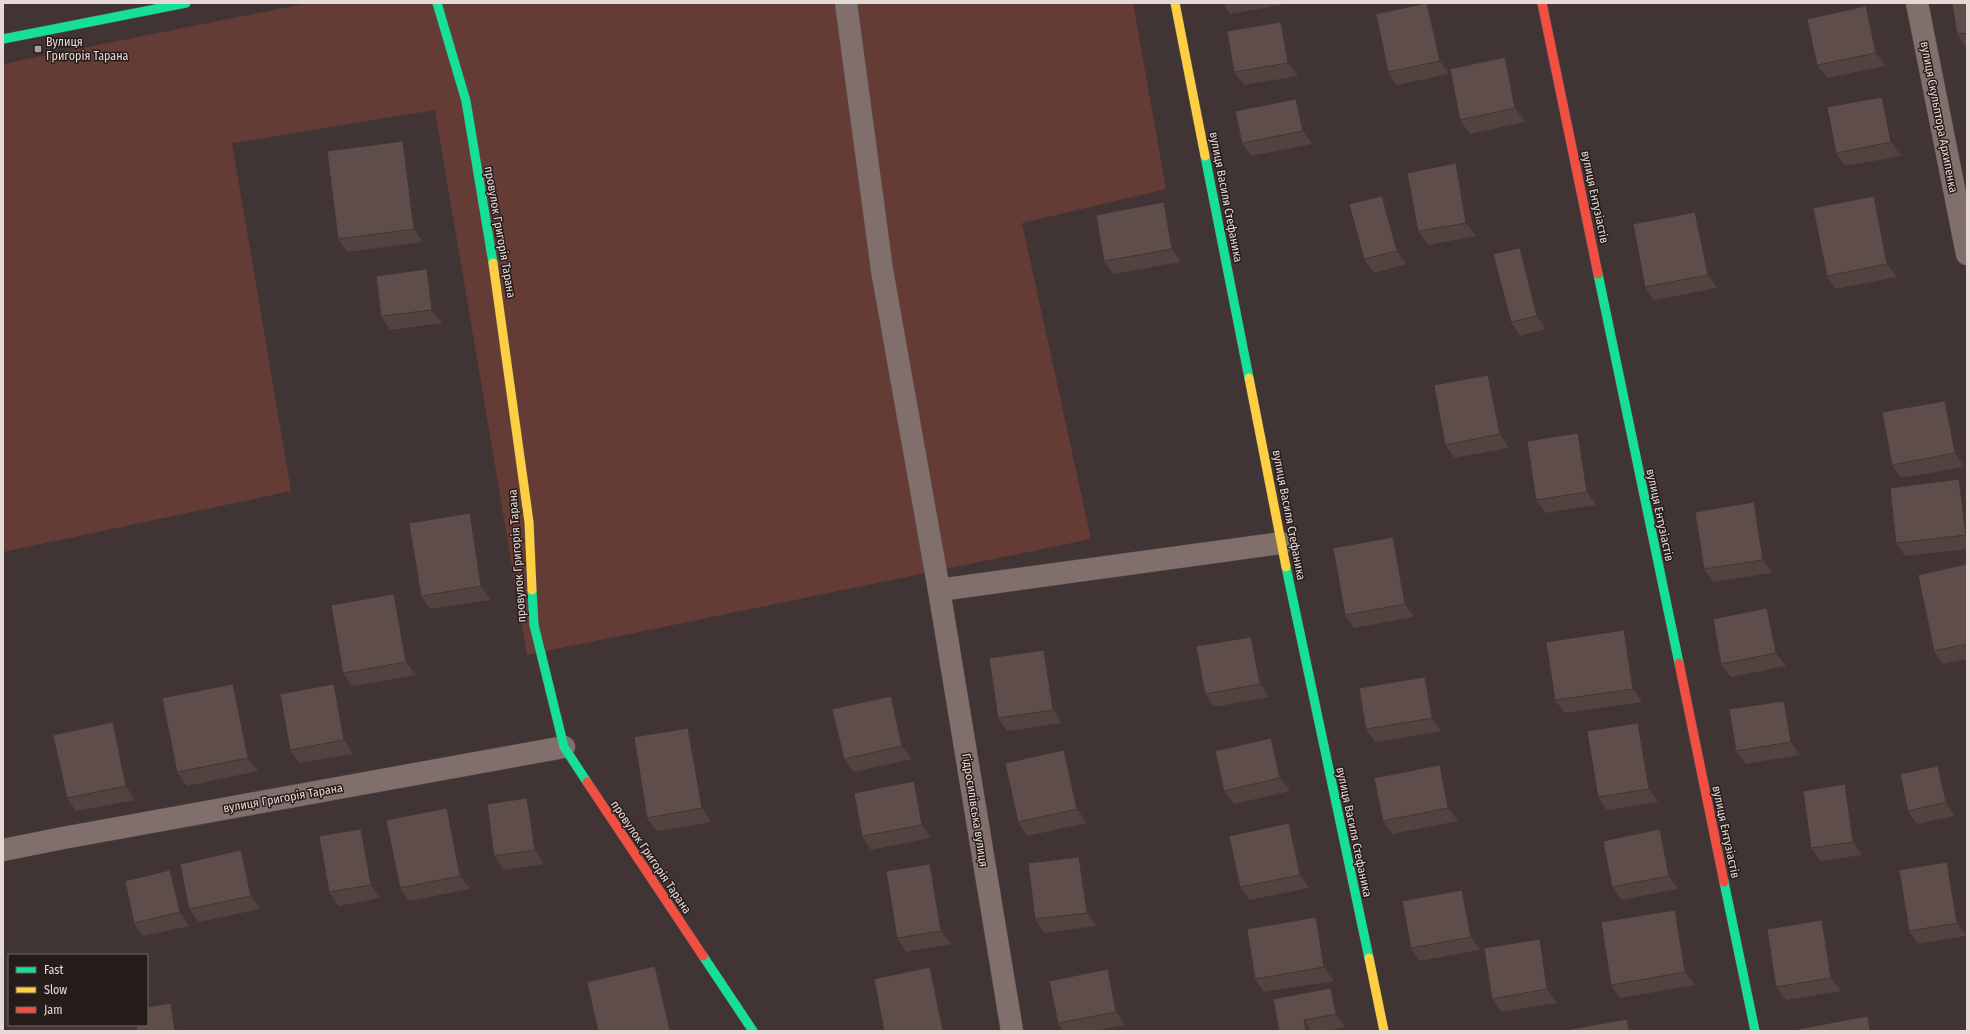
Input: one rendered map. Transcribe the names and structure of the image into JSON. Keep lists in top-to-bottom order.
{
  "streets": {
    "street": [
      "вулиця Скульптора Архипенка",
      "вулиця Василя Стефаника",
      "вулиця Ентузіастів",
      "провулок Григорія Тарана",
      "вулиця Григорія Тарана",
      "Гідросилівська вулиця"
    ]
  },
  "crossings": [
    ["провулок Григорія Тарана", "вулиця Григорія Тарана"]
  ],
  "places": {
    "transit": ["Вулиця Григорія Тарана"]
  },
  "legend": ["Fast", "Slow", "Jam"]
}
